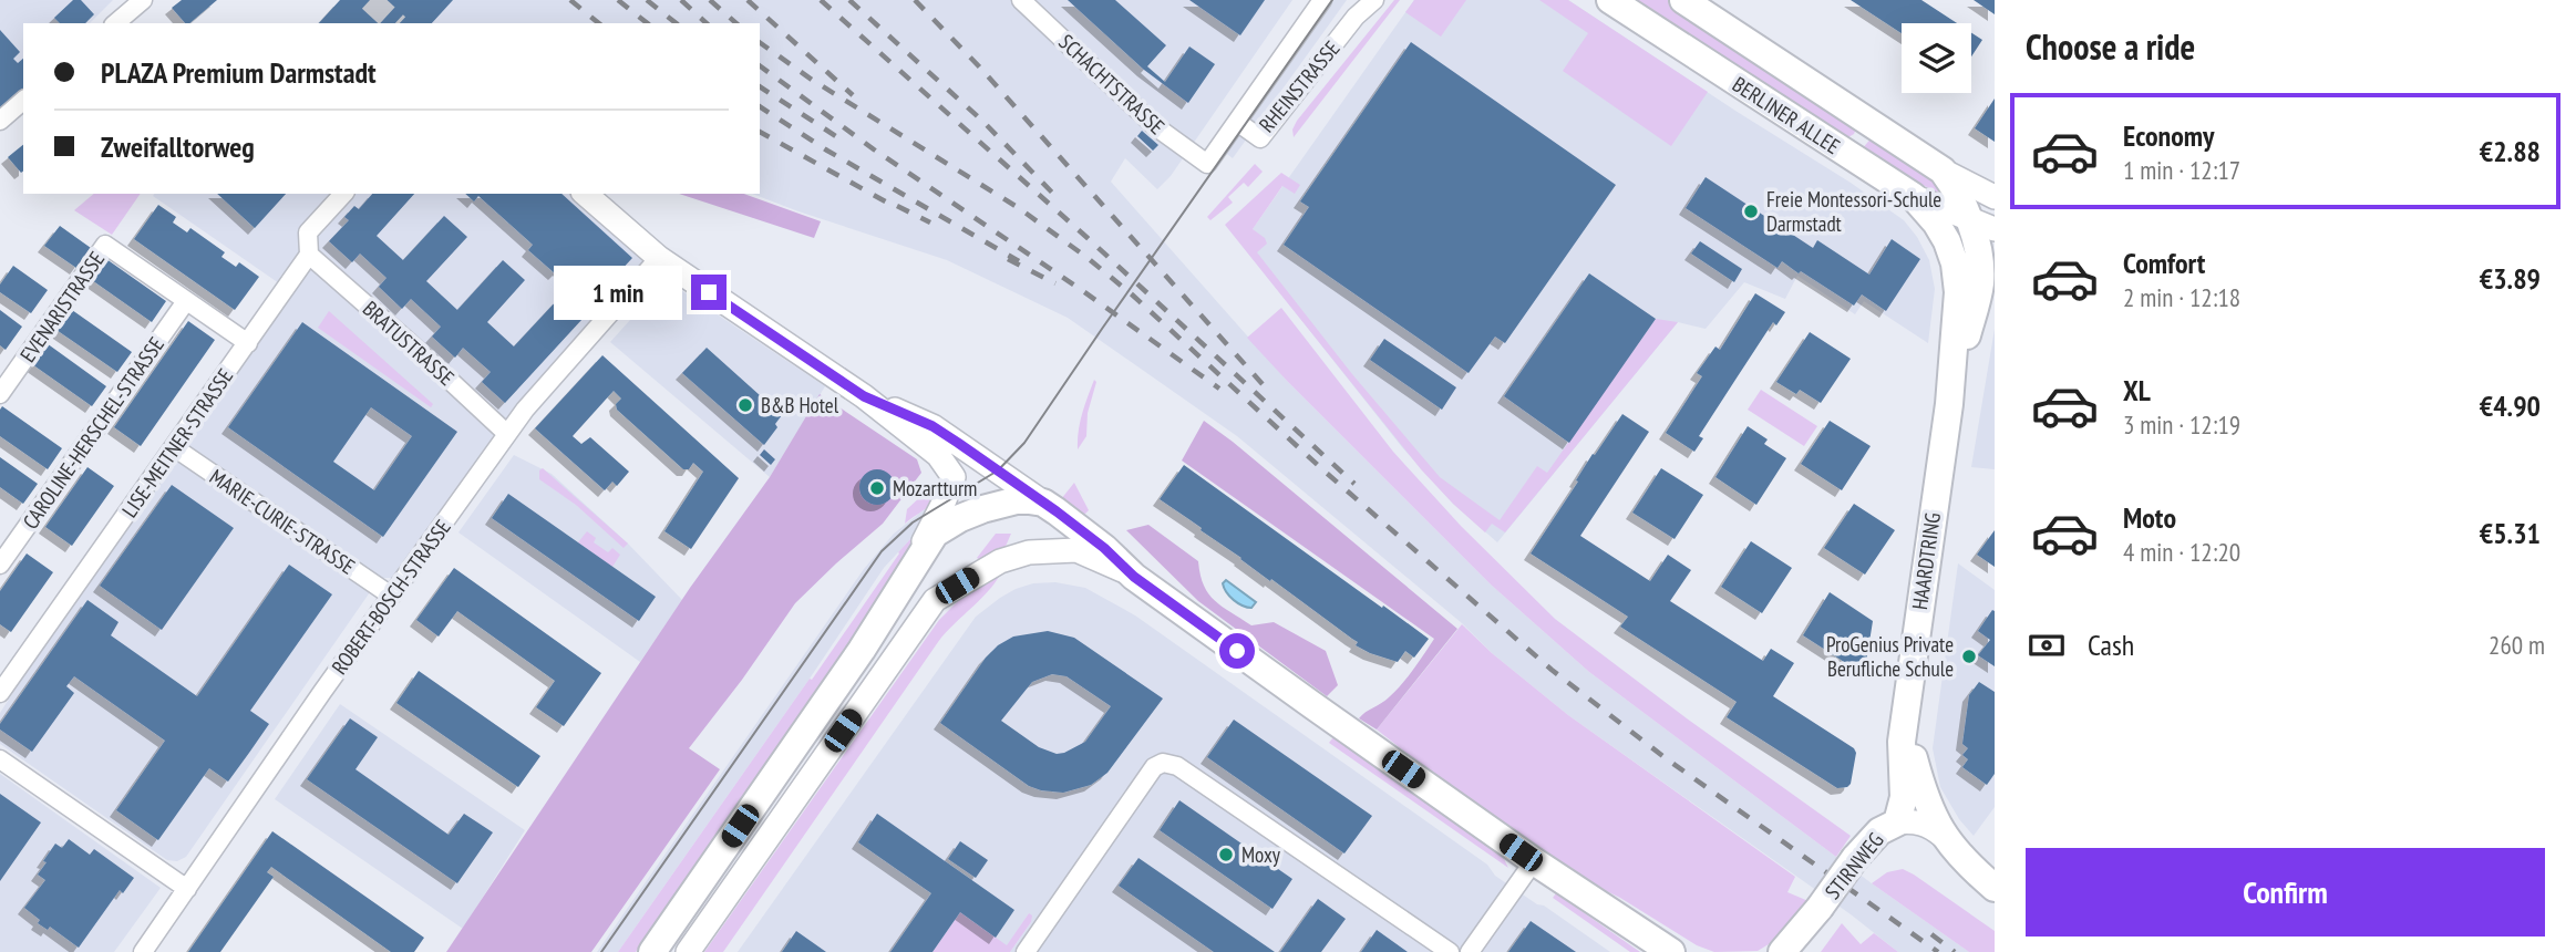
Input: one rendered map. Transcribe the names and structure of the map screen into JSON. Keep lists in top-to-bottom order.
{
  "streets": {
    "main road": ["BERLINER ALLEE", "HAARDTRING", "STIRNWEG"],
    "street": [
      "SCHACHTSTRASSE",
      "RHEINSTRASSE",
      "EVENARISTRASSE",
      "BRATUSTRASSE",
      "CAROLINE-HERSCHEL-STRASSE",
      "LISE-MEITNER-STRASSE",
      "MARIE-CURIE-STRASSE",
      "ROBERT-BOSCH-STRASSE"
    ]
  },
  "crossings": [
    ["SCHACHTSTRASSE", "RHEINSTRASSE"],
    ["BERLINER ALLEE", "HAARDTRING"],
    ["EVENARISTRASSE", "CAROLINE-HERSCHEL-STRASSE"],
    ["EVENARISTRASSE", "LISE-MEITNER-STRASSE"],
    ["BRATUSTRASSE", "LISE-MEITNER-STRASSE"],
    ["BRATUSTRASSE", "ROBERT-BOSCH-STRASSE"],
    ["LISE-MEITNER-STRASSE", "MARIE-CURIE-STRASSE"],
    ["MARIE-CURIE-STRASSE", "ROBERT-BOSCH-STRASSE"],
    ["HAARDTRING", "STIRNWEG"]
  ],
  "places": [
    "Freie Montessori-Schule Darmstadt",
    "B&B Hotel",
    "Mozartturm",
    "ProGenius Private Berufliche Schule",
    "Moxy"
  ],
  "page": {
    "heading": "Choose a ride",
    "banner": ["PLAZA Premium Darmstadt", "Zweifalltorweg"],
    "list": [
      {
        "name": "Economy",
        "note": "1 min · 12:17",
        "value": "€2.88"
      },
      {
        "name": "Comfort",
        "note": "2 min · 12:18",
        "value": "€3.89"
      },
      {
        "name": "XL",
        "note": "3 min · 12:19",
        "value": "€4.90"
      },
      {
        "name": "Moto",
        "note": "4 min · 12:20",
        "value": "€5.31"
      }
    ],
    "bubble": "1 min",
    "pay": ["Cash", "260 m"],
    "buttons": "Confirm"
  }
}
